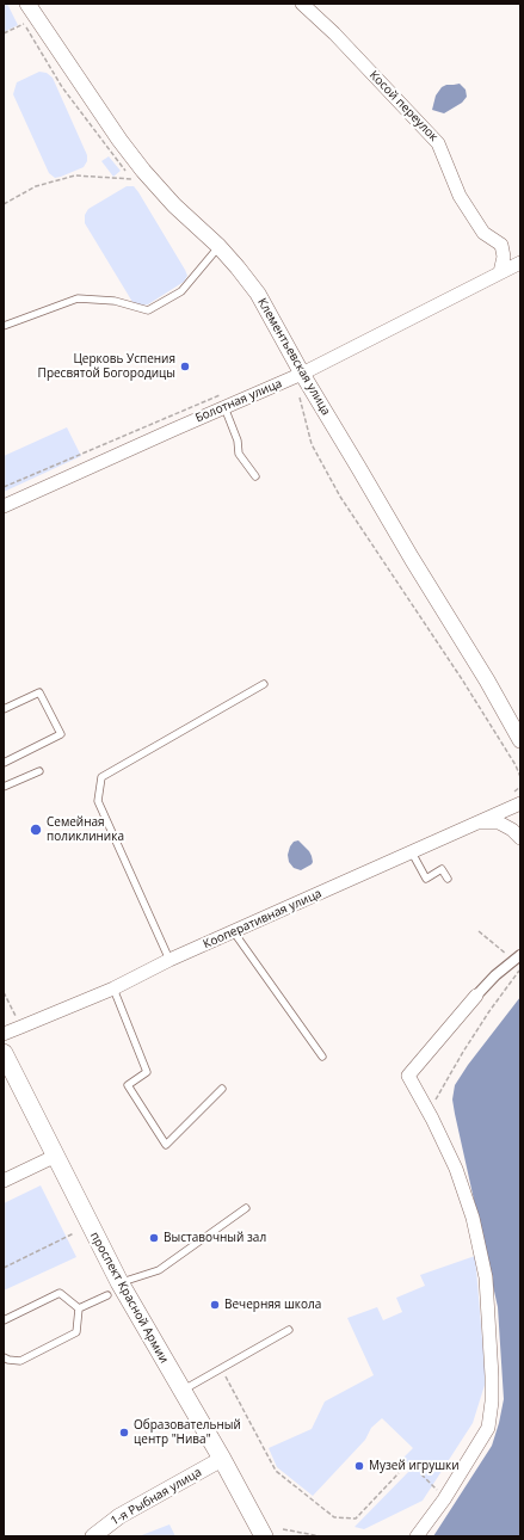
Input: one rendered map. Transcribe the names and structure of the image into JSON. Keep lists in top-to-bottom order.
{
  "streets": {
    "main road": ["проспект Красной Армии"],
    "street": [
      "Косой переулок",
      "Клементьевская улица",
      "Болотная улица",
      "Кооперативная улица",
      "1-я Рыбная улица"
    ]
  },
  "crossings": [
    ["Косой переулок", "Болотная улица"],
    ["Клементьевская улица", "Болотная улица"],
    ["проспект Красной Армии", "1-я Рыбная улица"]
  ],
  "places": [
    "Церковь Успения Пресвятой Богородицы",
    "Семейная поликлиника",
    "Выставочный зал",
    "Вечерняя школа",
    "Образовательный центр \"Нива\"",
    "Музей игрушки"
  ]
}
